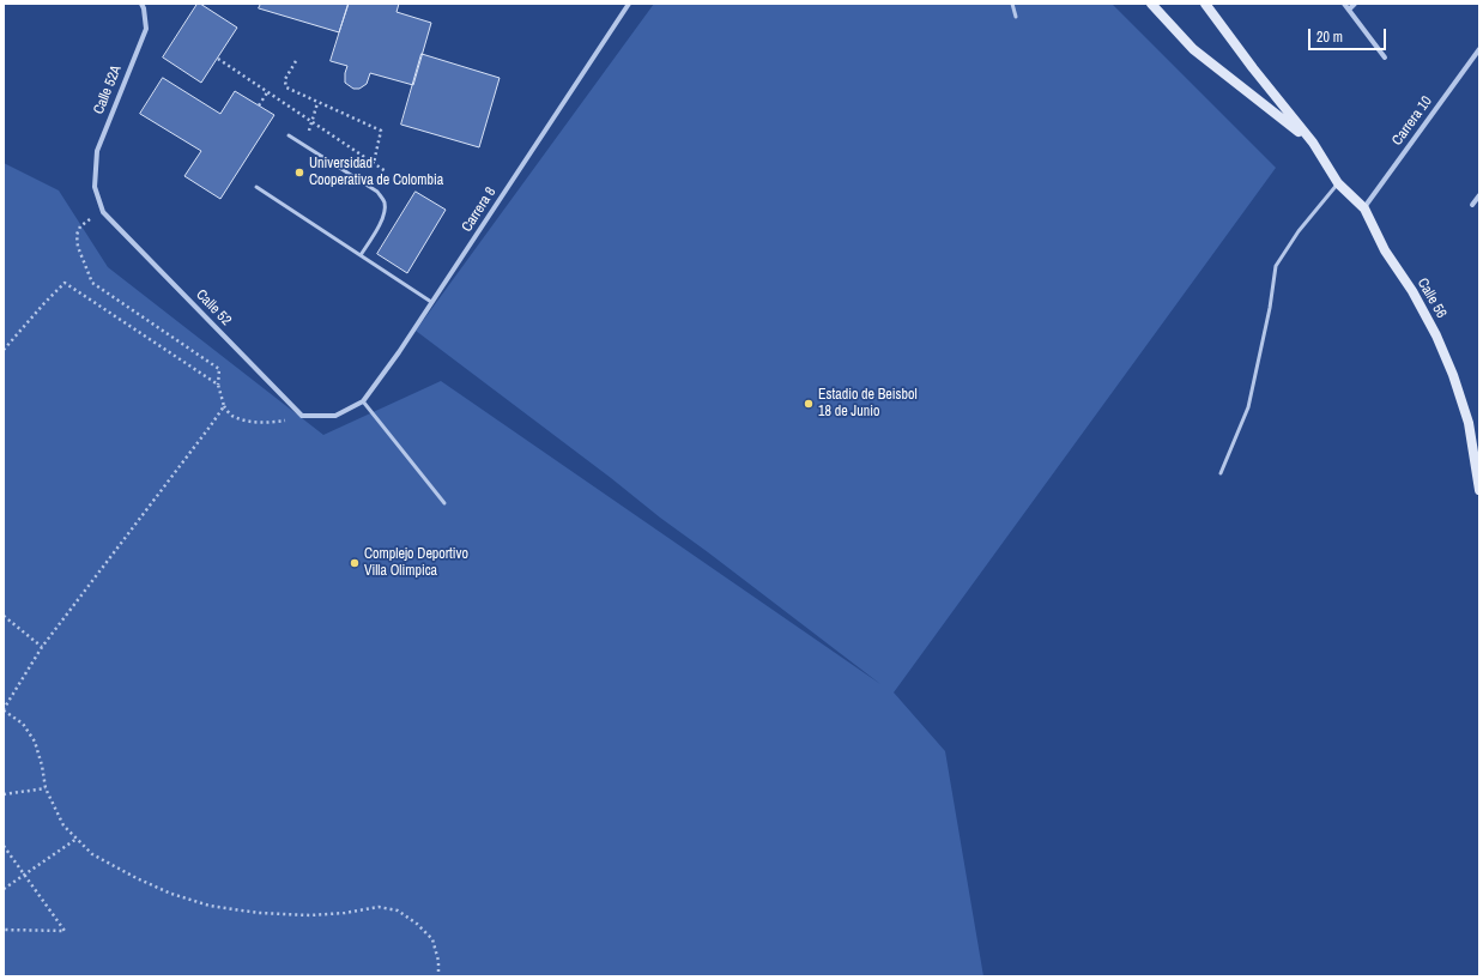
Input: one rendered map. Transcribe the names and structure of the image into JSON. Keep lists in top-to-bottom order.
{
  "streets": {
    "street": [
      "Calle 52A",
      "Carrera 10",
      "Carrera 8",
      "Calle 56",
      "Calle 52"
    ]
  },
  "crossings": [
    ["Calle 52A", "Calle 52"],
    ["Carrera 10", "Calle 56"],
    ["Carrera 8", "Calle 52"]
  ],
  "places": ["Universidad Cooperativa de Colombia", "Estadio de Beisbol 18 de Junio", "Complejo Deportivo Villa Olimpica"],
  "scale_bar": "20 m"
}
